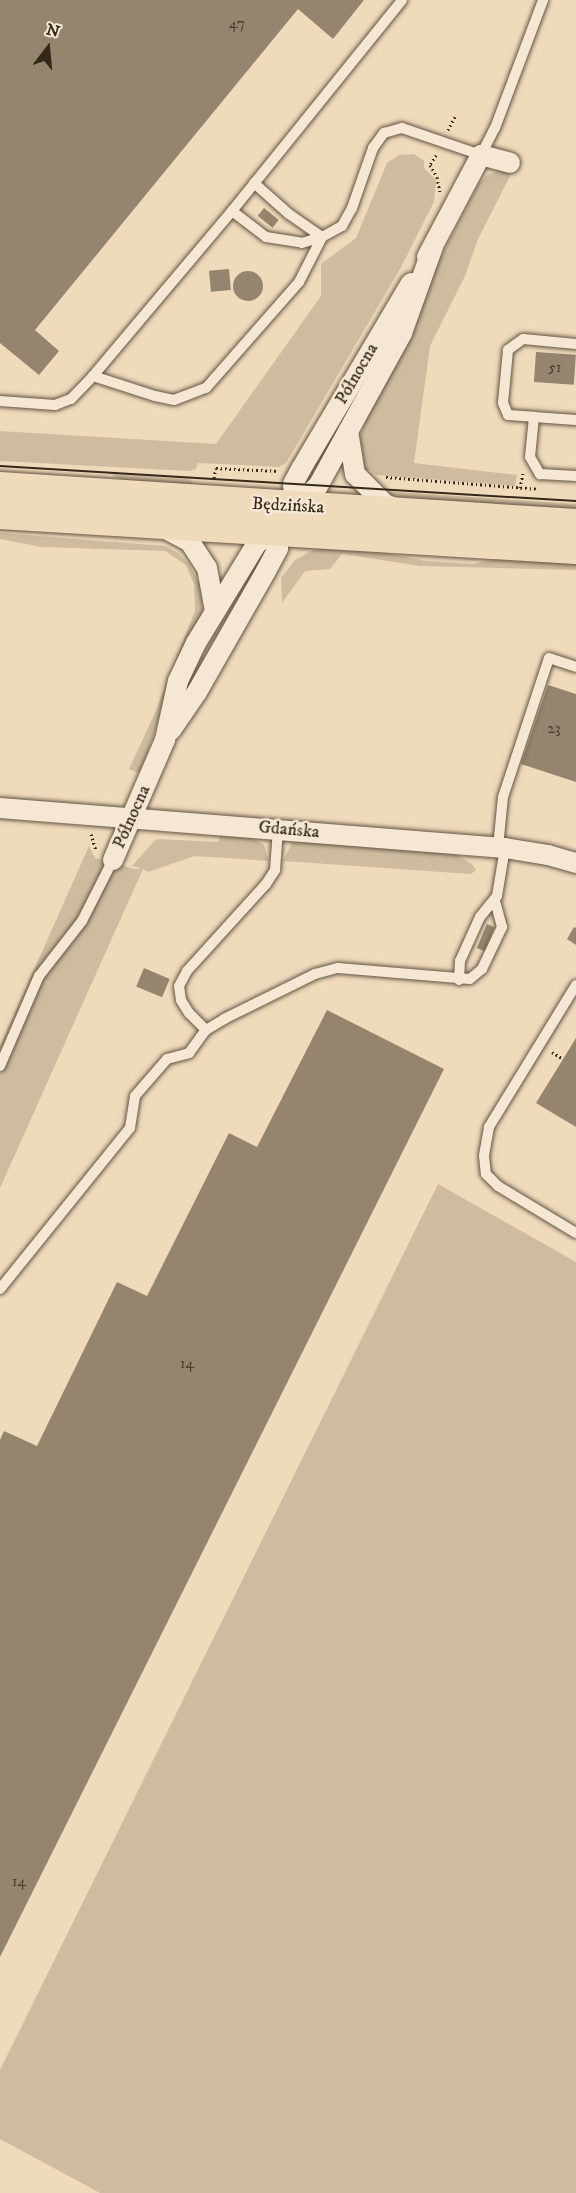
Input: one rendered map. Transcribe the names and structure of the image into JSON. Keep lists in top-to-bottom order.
{
  "streets": {
    "main road": ["Będzińska"],
    "street": ["Północna", "Gdańska"]
  },
  "crossings": [
    ["Północna", "Będzińska"],
    ["Północna", "Gdańska"]
  ],
  "house_numbers": [
    "47",
    "51",
    "23",
    "14",
    "14"
  ],
  "north": "top"
}
